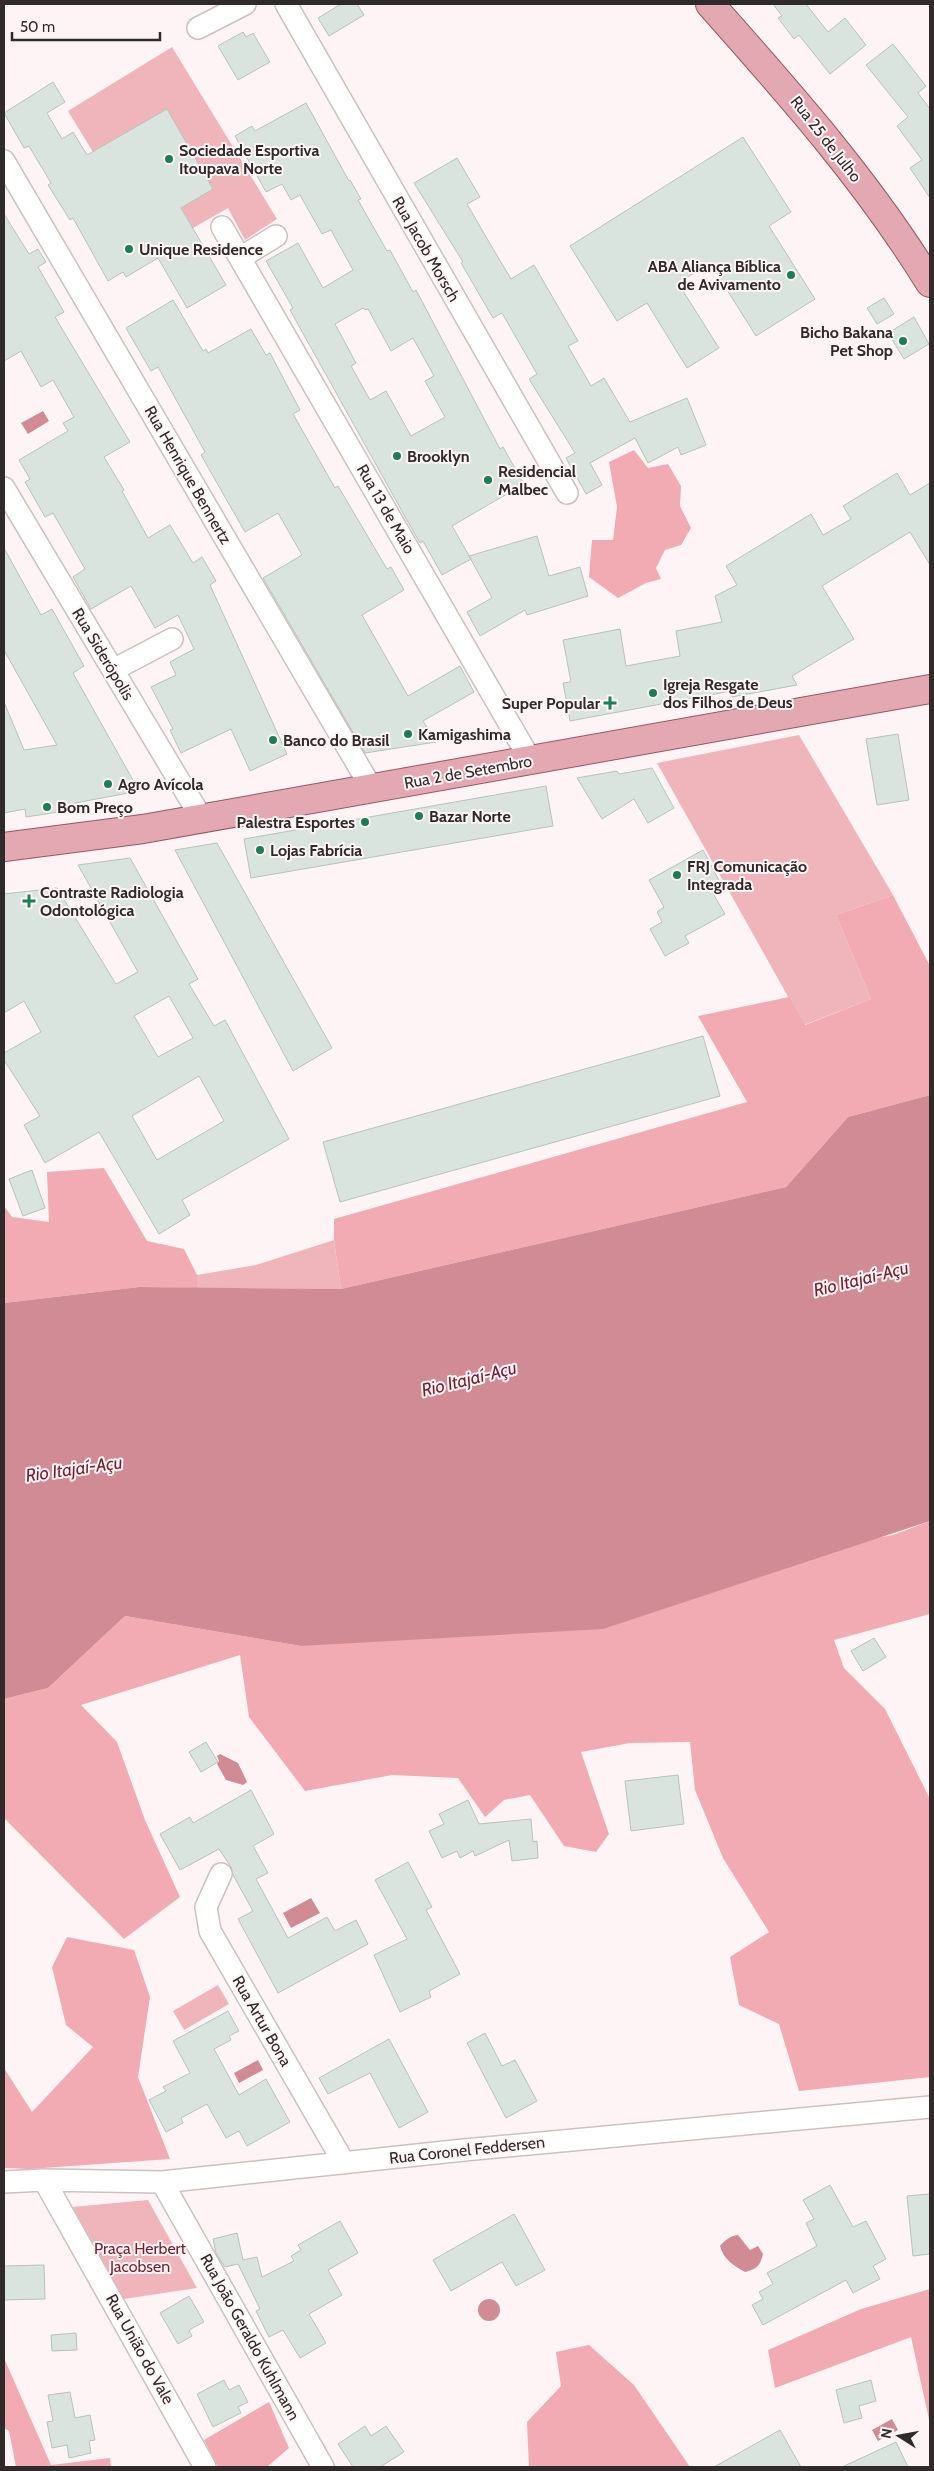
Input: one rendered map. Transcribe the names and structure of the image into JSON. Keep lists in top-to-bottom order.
{
  "streets": {
    "main road": ["Rua 25 de Julho", "Rua 2 de Setembro"],
    "street": [
      "Rua Jacob Morsch",
      "Rua Henrique Bennertz",
      "Rua 13 de Maio",
      "Rua Siderópolis",
      "Rua Artur Bona",
      "Rua Coronel Feddersen",
      "Rua João Geraldo Kuhlmann",
      "Rua União do Vale"
    ]
  },
  "crossings": [
    ["Rua Henrique Bennertz", "Rua 2 de Setembro"],
    ["Rua 13 de Maio", "Rua 2 de Setembro"],
    ["Rua Siderópolis", "Rua 2 de Setembro"],
    ["Rua Artur Bona", "Rua Coronel Feddersen"],
    ["Rua Coronel Feddersen", "Rua João Geraldo Kuhlmann"],
    ["Rua Coronel Feddersen", "Rua União do Vale"]
  ],
  "water": ["Rio Itajaí-Açu"],
  "parks": ["Praça Herbert Jacobsen"],
  "places": {
    "other": [
      "Sociedade Esportiva Itoupava Norte",
      "Unique Residence",
      "ABA Aliança Bíblica de Avivamento",
      "Bicho Bakana Pet Shop",
      "Brooklyn",
      "Residencial Malbec",
      "Igreja Resgate dos Filhos de Deus",
      "Kamigashima",
      "Banco do Brasil",
      "Agro Avícola",
      "Bom Preço",
      "Bazar Norte",
      "Palestra Esportes",
      "Lojas Fabrícia",
      "FRJ Comunicação Integrada"
    ],
    "health": ["Super Popular", "Contraste Radiologia Odontológica"]
  },
  "scale_bar": "50 m",
  "north": "left"
}
